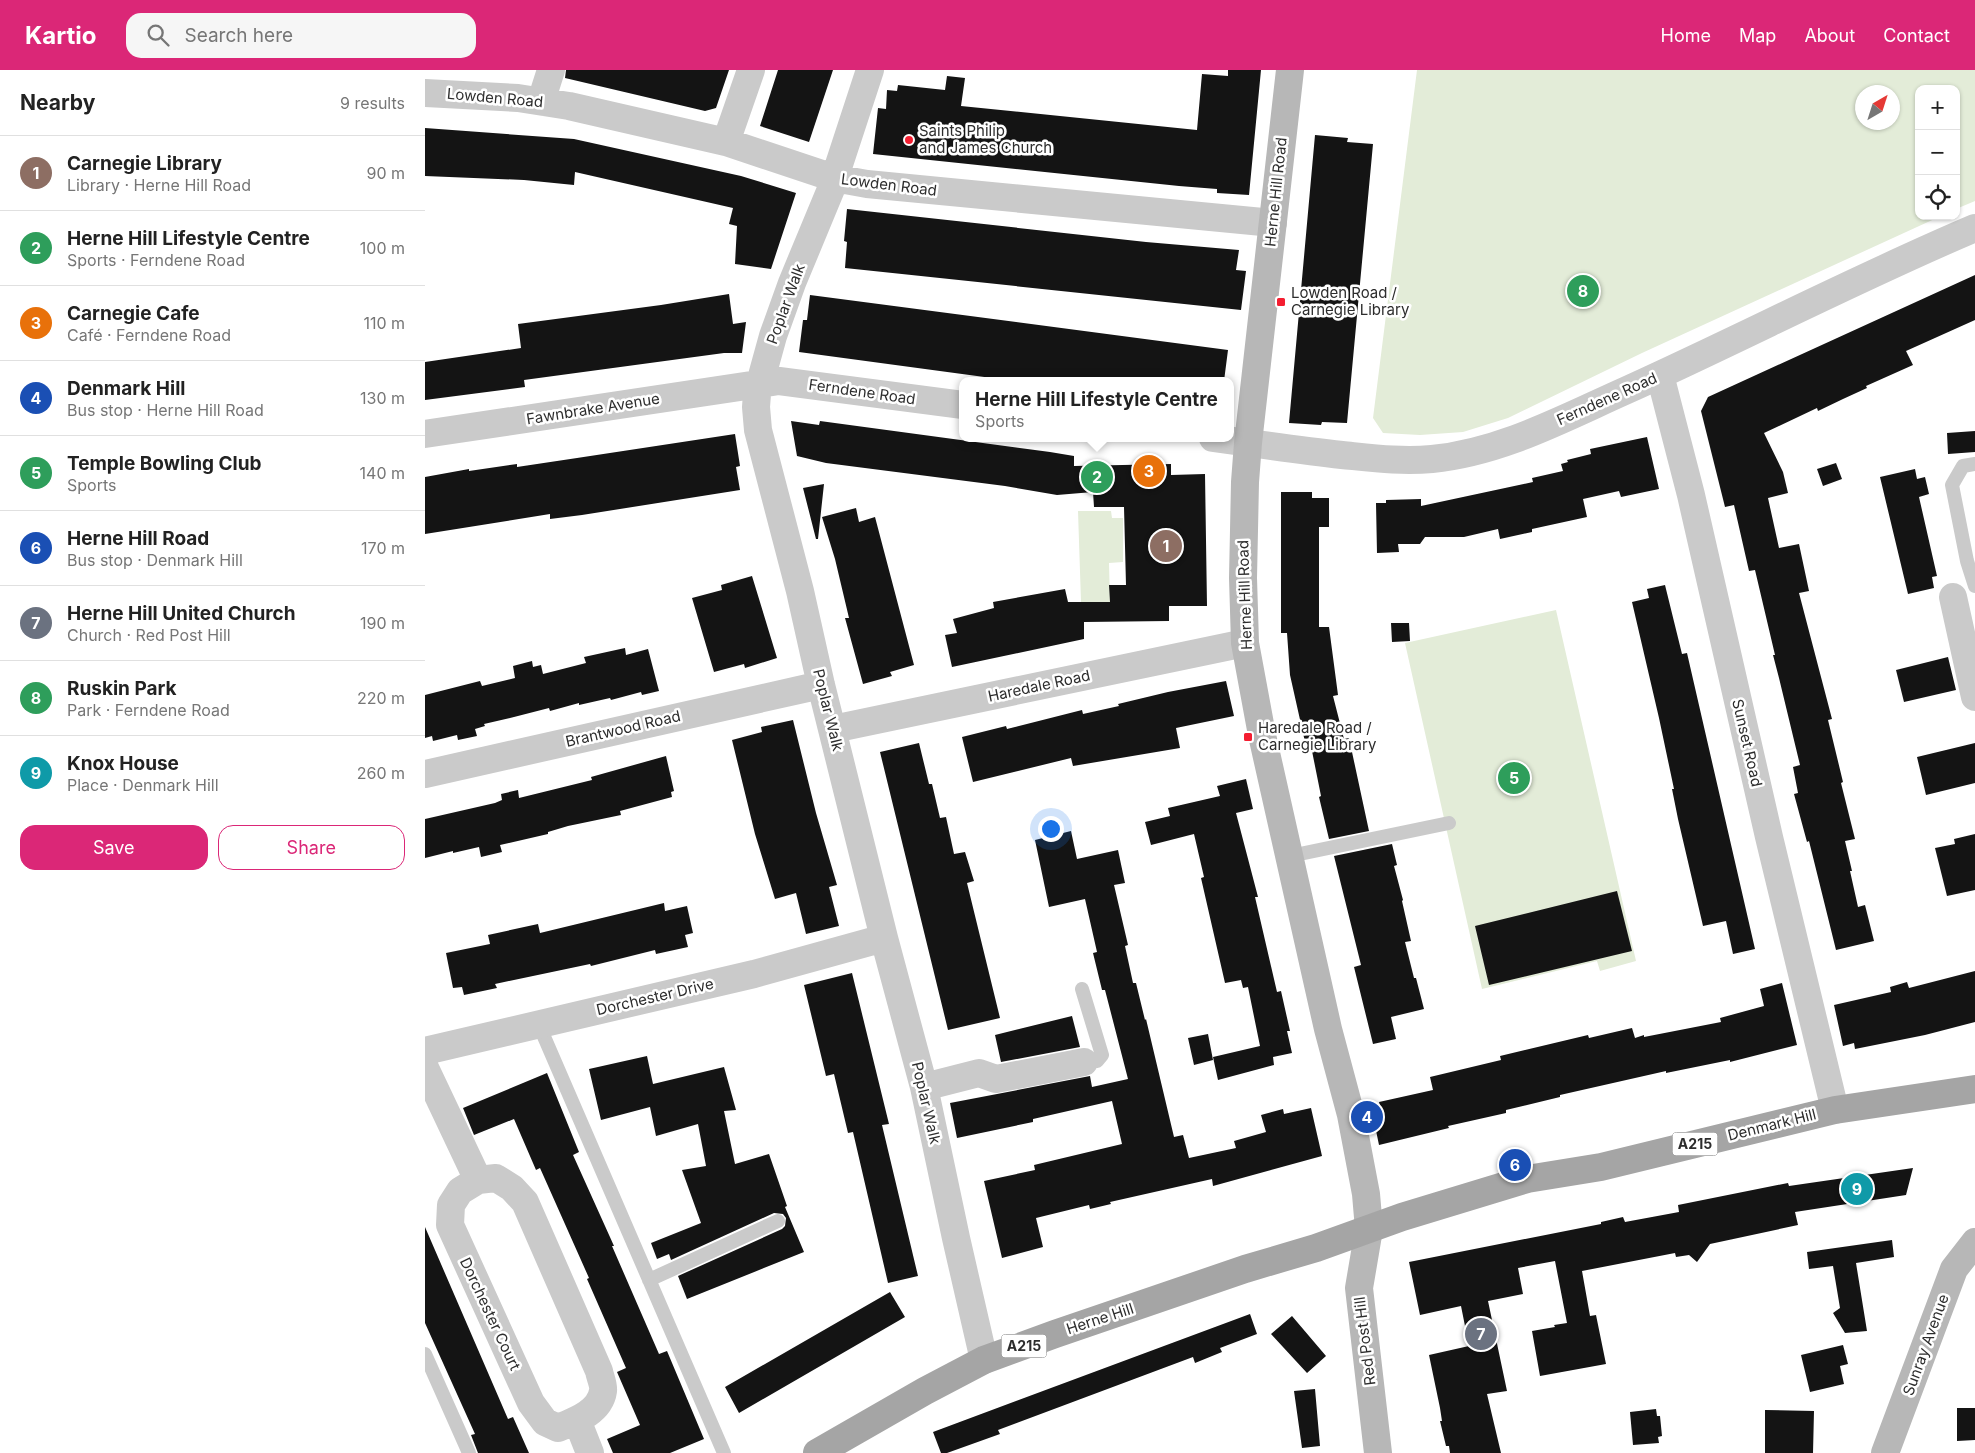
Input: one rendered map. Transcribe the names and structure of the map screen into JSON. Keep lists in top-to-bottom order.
{
  "streets": {
    "main road": ["Denmark Hill", "A215", "Herne Hill"],
    "street": [
      "Lowden Road",
      "Herne Hill Road",
      "Poplar Walk",
      "Ferndene Road",
      "Fawnbrake Avenue",
      "Haredale Road",
      "Brantwood Road",
      "Sunset Road",
      "Dorchester Drive",
      "Dorchester Court",
      "Red Post Hill",
      "Sunray Avenue"
    ]
  },
  "crossings": [
    ["Lowden Road", "Herne Hill Road"],
    ["Lowden Road", "Poplar Walk"],
    ["Herne Hill Road", "Ferndene Road"],
    ["Herne Hill Road", "Haredale Road"],
    ["Herne Hill Road", "Denmark Hill"],
    ["Herne Hill Road", "Herne Hill"],
    ["Herne Hill Road", "Red Post Hill"],
    ["Poplar Walk", "Ferndene Road"],
    ["Poplar Walk", "Fawnbrake Avenue"],
    ["Poplar Walk", "Haredale Road"],
    ["Poplar Walk", "Brantwood Road"],
    ["Poplar Walk", "Dorchester Drive"],
    ["Poplar Walk", "Herne Hill"],
    ["Ferndene Road", "Fawnbrake Avenue"],
    ["Ferndene Road", "Sunset Road"],
    ["Sunset Road", "Denmark Hill"],
    ["Denmark Hill", "Herne Hill"],
    ["Denmark Hill", "Red Post Hill"],
    ["Herne Hill", "Red Post Hill"]
  ],
  "places": {
    "other": ["Saints Philip and James Church"],
    "transit": ["Lowden Road / Carnegie Library", "Haredale Road / Carnegie Library"]
  },
  "north": "top right",
  "page": {
    "header": "Kartio",
    "search": "Search here",
    "nav": [
      "Home",
      "Map",
      "About",
      "Contact"
    ],
    "heading": ["Nearby", "9 results"],
    "map_buttons": ["+", "−"],
    "list": [
      {
        "mark": "1",
        "name": "Carnegie Library",
        "note": "Library · Herne Hill Road",
        "value": "90 m"
      },
      {
        "mark": "2",
        "name": "Herne Hill Lifestyle Centre",
        "note": "Sports · Ferndene Road",
        "value": "100 m"
      },
      {
        "mark": "3",
        "name": "Carnegie Cafe",
        "note": "Café · Ferndene Road",
        "value": "110 m"
      },
      {
        "mark": "4",
        "name": "Denmark Hill",
        "note": "Bus stop · Herne Hill Road",
        "value": "130 m"
      },
      {
        "mark": "5",
        "name": "Temple Bowling Club",
        "note": "Sports",
        "value": "140 m"
      },
      {
        "mark": "6",
        "name": "Herne Hill Road",
        "note": "Bus stop · Denmark Hill",
        "value": "170 m"
      },
      {
        "mark": "7",
        "name": "Herne Hill United Church",
        "note": "Church · Red Post Hill",
        "value": "190 m"
      },
      {
        "mark": "8",
        "name": "Ruskin Park",
        "note": "Park · Ferndene Road",
        "value": "220 m"
      },
      {
        "mark": "9",
        "name": "Knox House",
        "note": "Place · Denmark Hill",
        "value": "260 m"
      }
    ],
    "pins": [
      "8",
      "3",
      "2",
      "1",
      "5",
      "4",
      "6",
      "9",
      "7"
    ],
    "popup": ["Herne Hill Lifestyle Centre", "Sports"],
    "buttons": ["Save", "Share"]
  }
}
